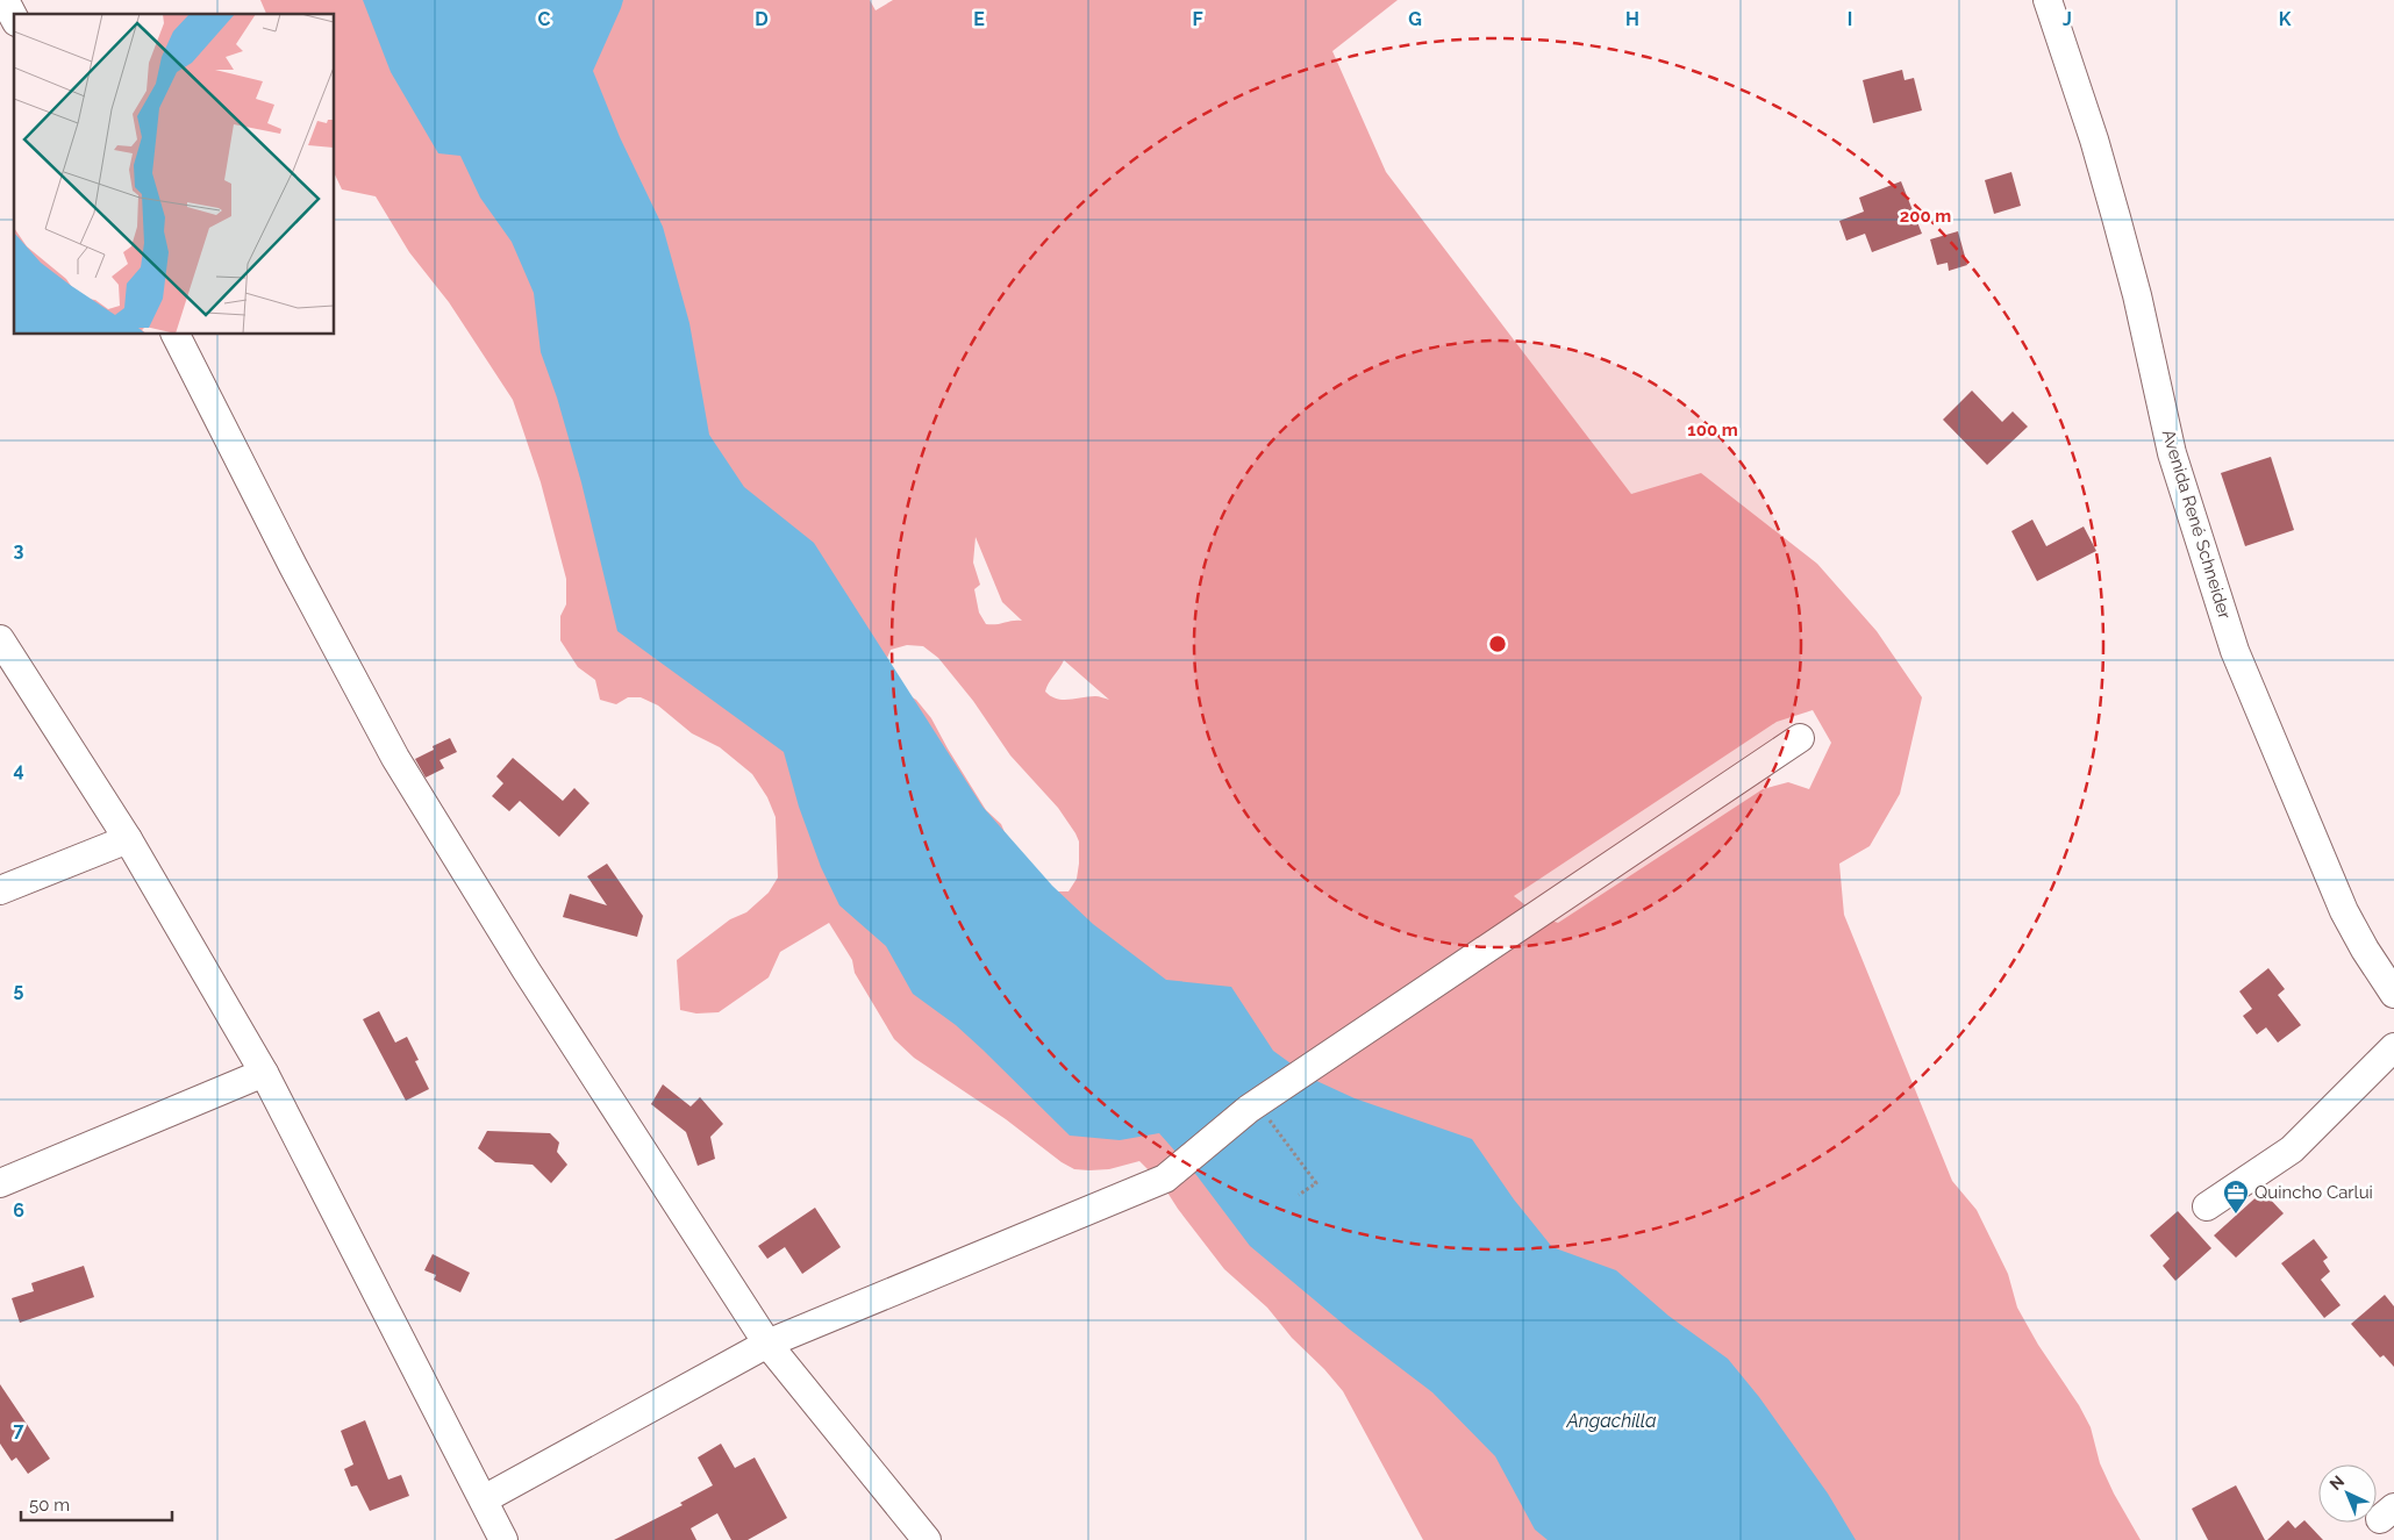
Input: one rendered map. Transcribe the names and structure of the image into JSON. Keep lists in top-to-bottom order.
{
  "streets": {
    "street": ["Avenida René Schneider"]
  },
  "water": ["Angachilla"],
  "places": {
    "office": ["Quincho Carlui"]
  },
  "scale_bar": "50 m",
  "north": "top left",
  "grid": {
    "columns": [
      "C",
      "D",
      "E",
      "F",
      "G",
      "H",
      "I",
      "J",
      "K"
    ],
    "rows": [
      "3",
      "4",
      "5",
      "6",
      "7"
    ]
  },
  "rings": ["200 m", "100 m"]
}
